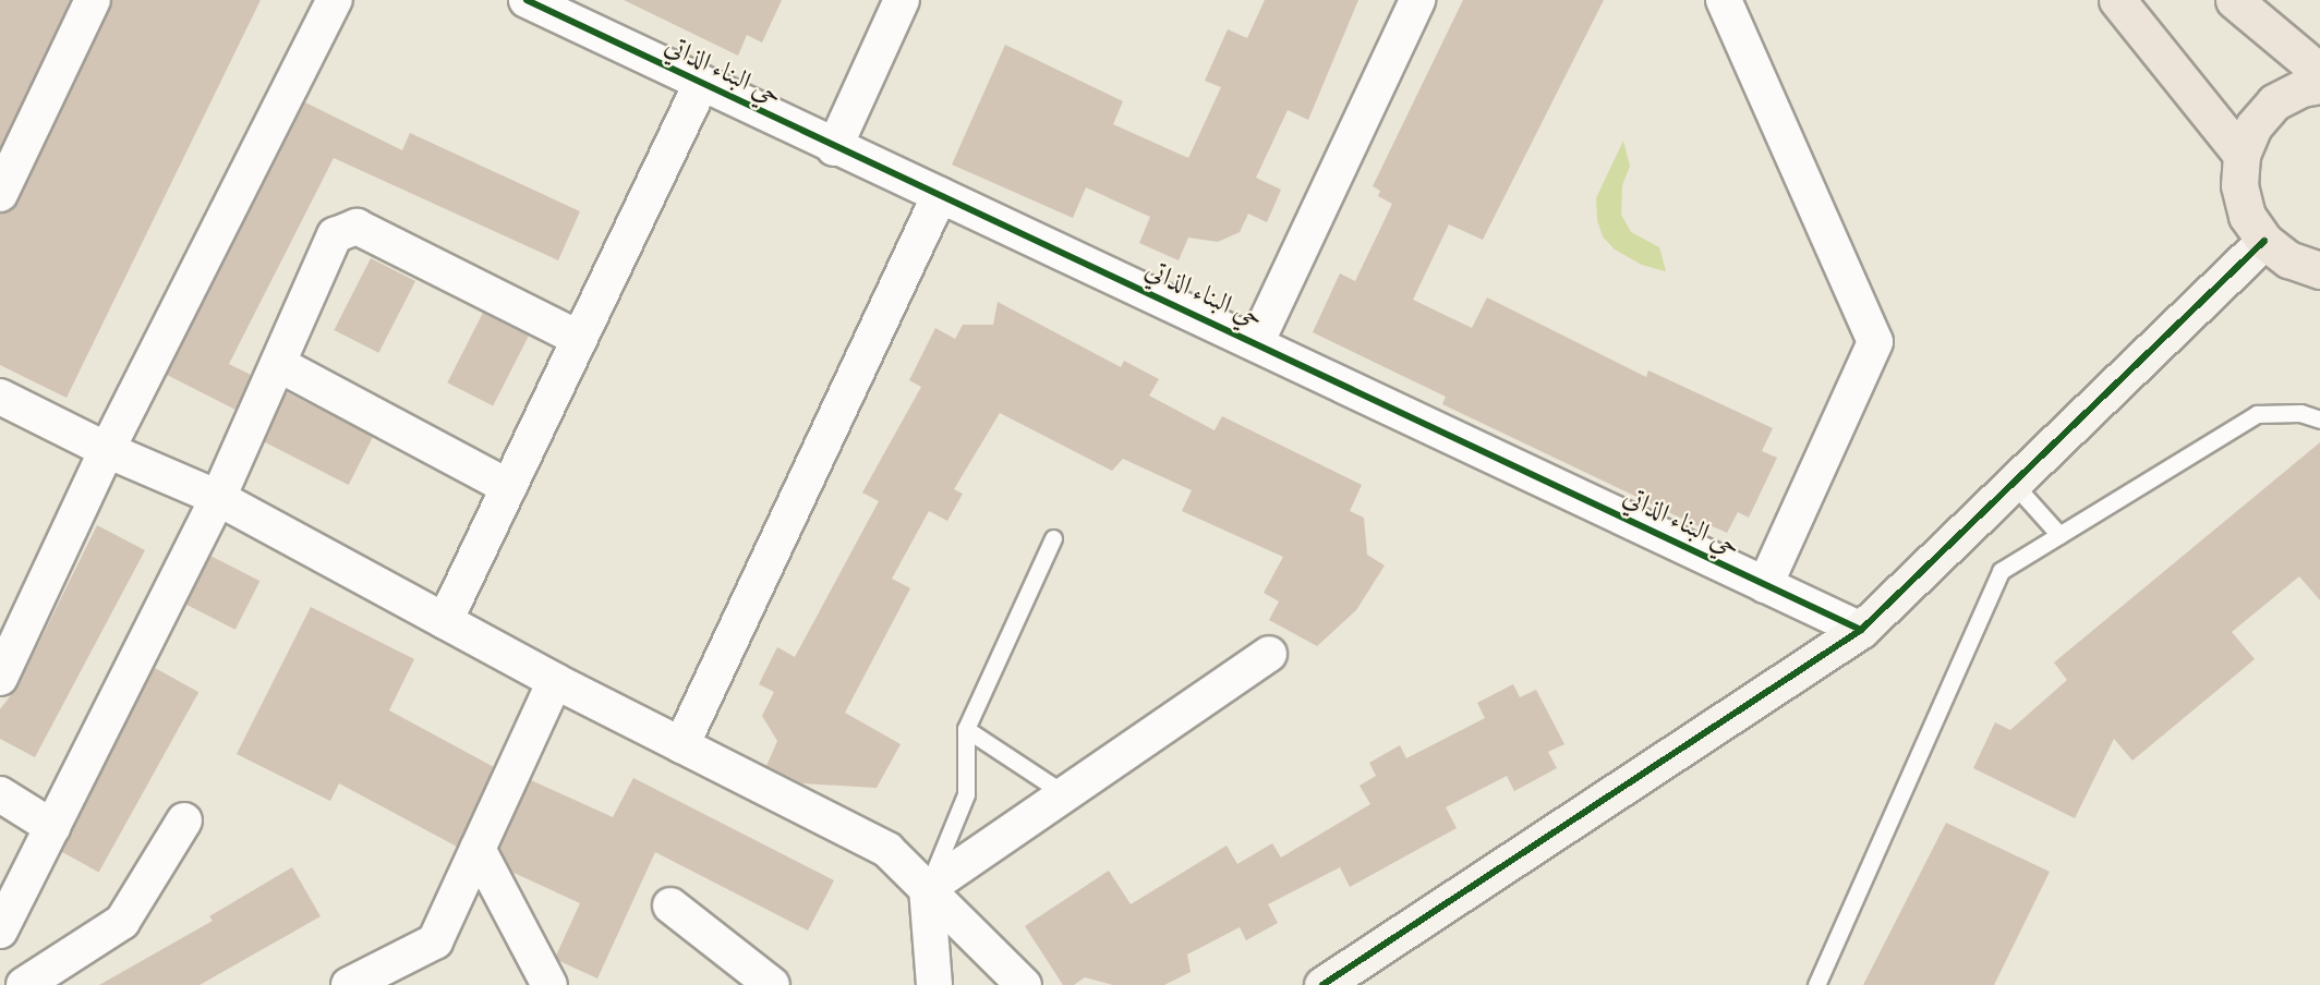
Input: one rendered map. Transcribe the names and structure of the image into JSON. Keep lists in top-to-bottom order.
{
  "streets": {
    "street": ["حي البناء الذاتي"]
  }
}
